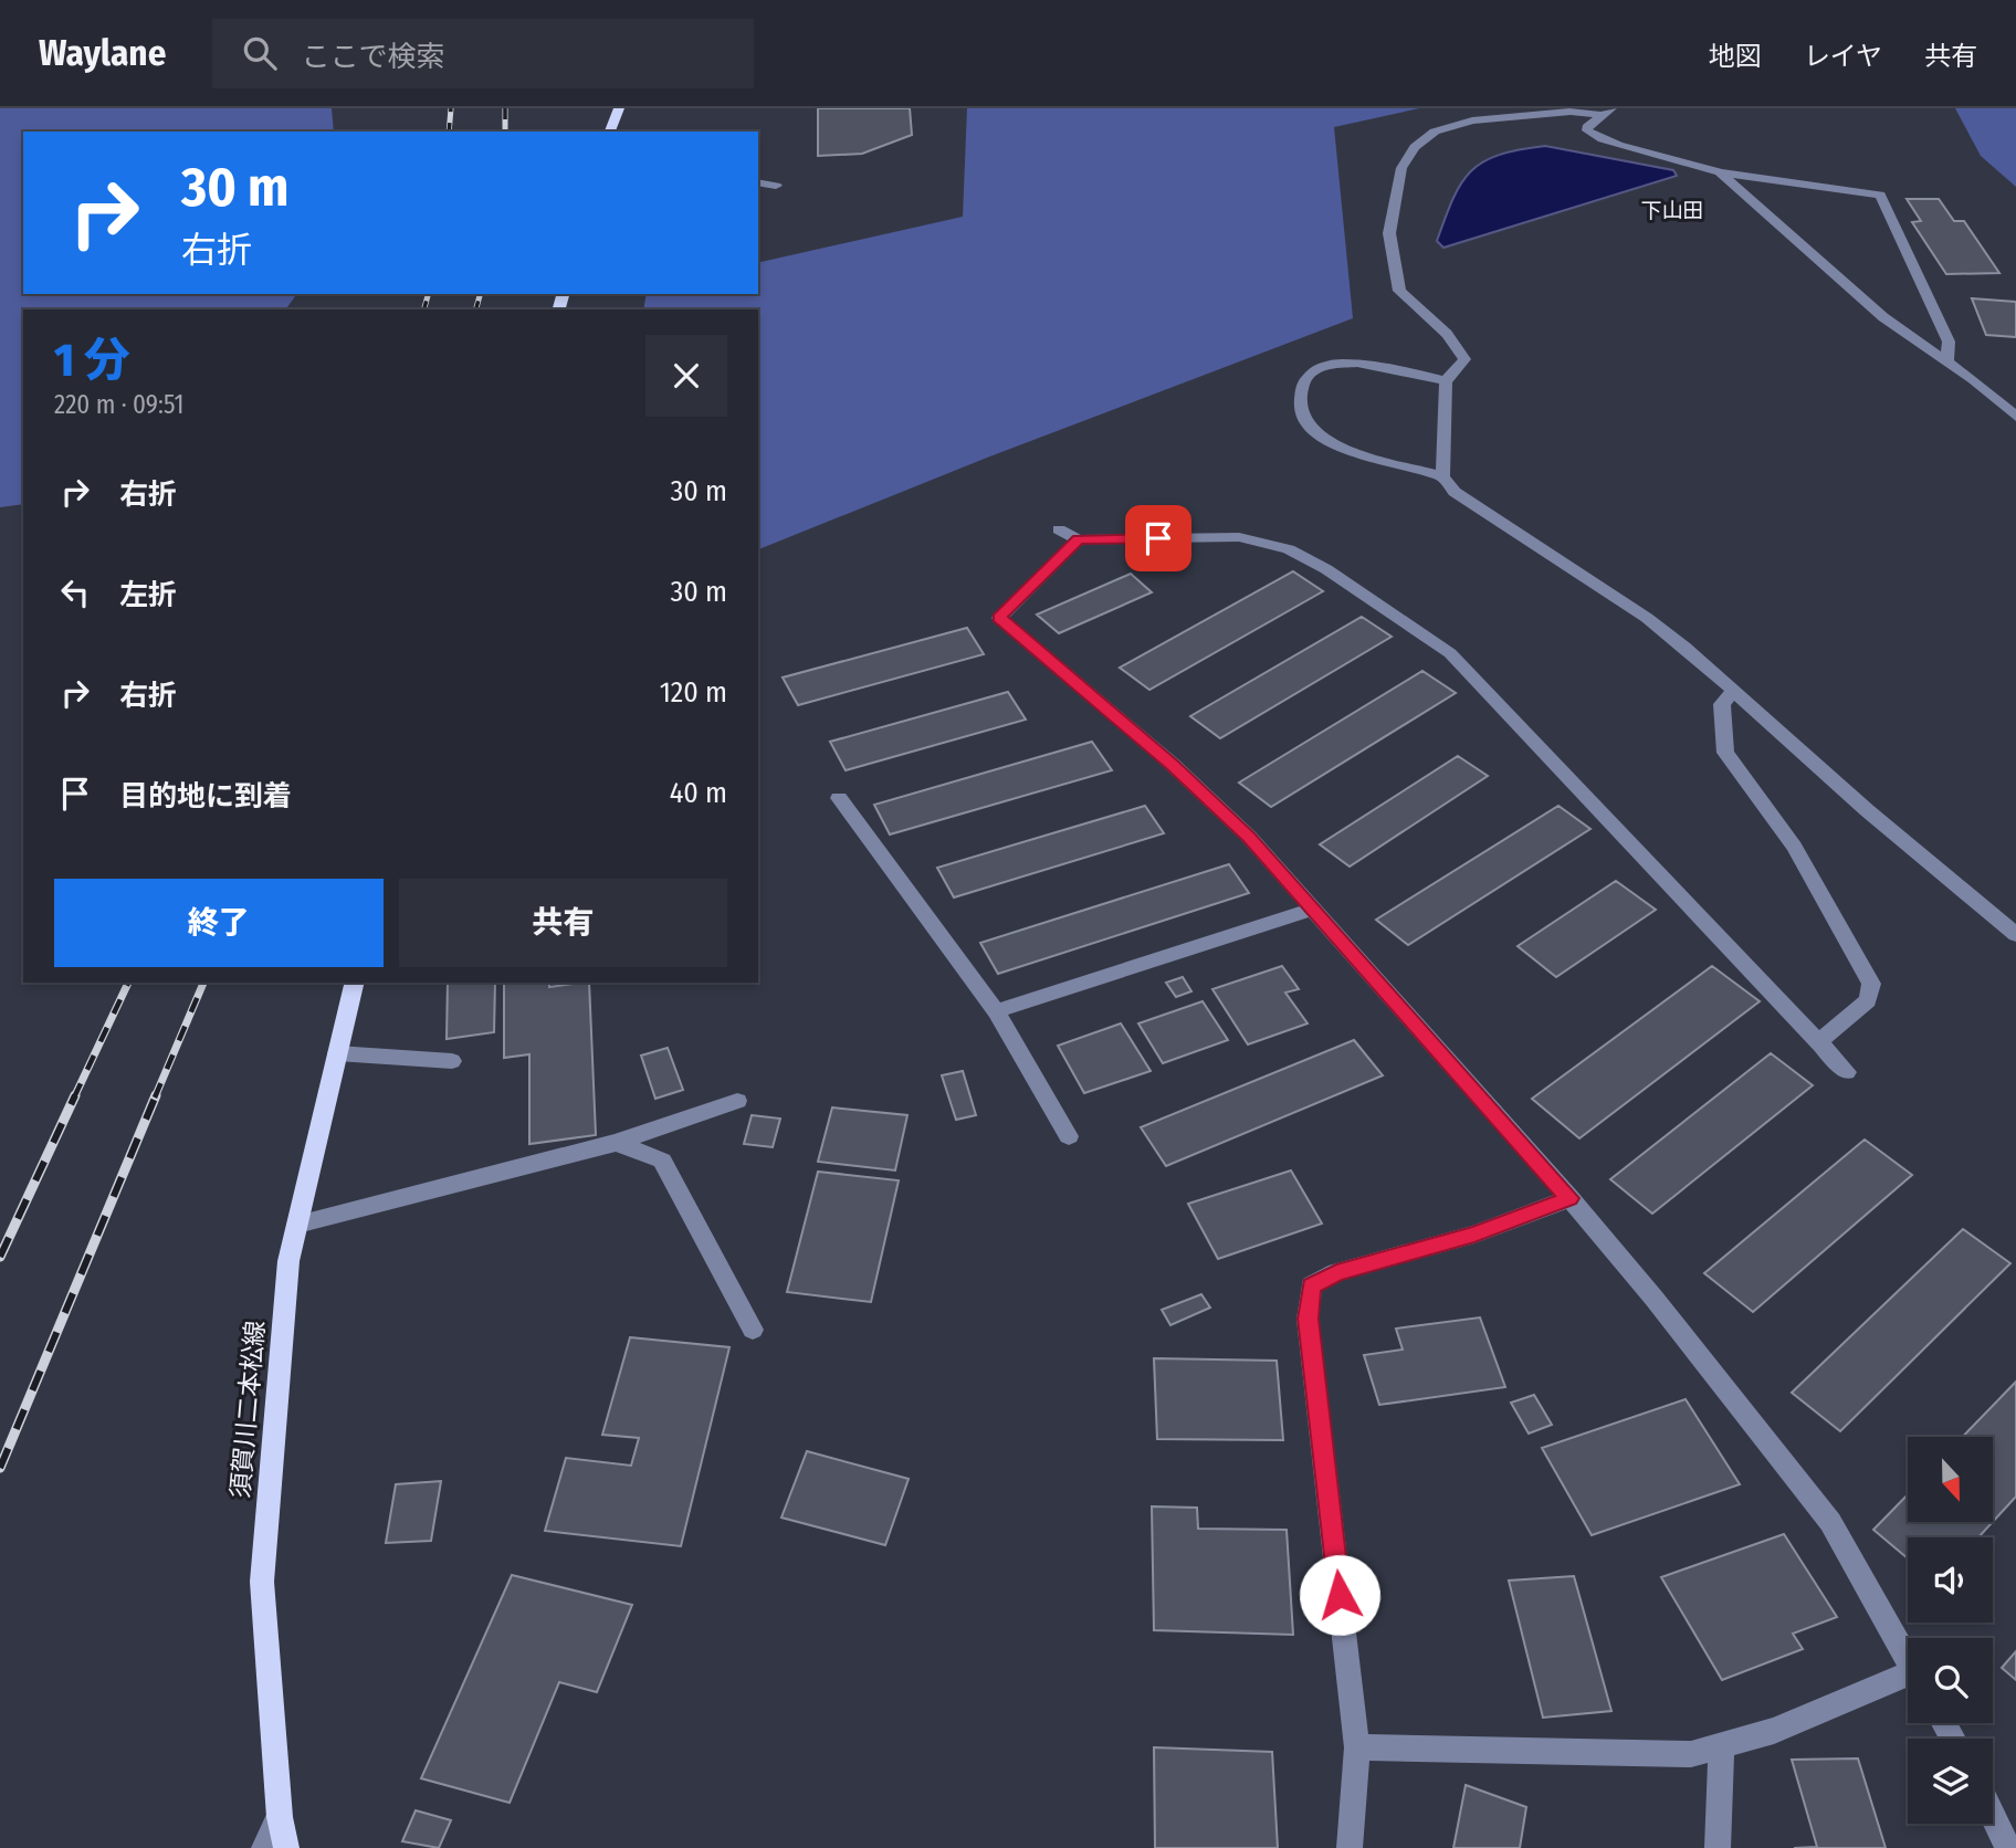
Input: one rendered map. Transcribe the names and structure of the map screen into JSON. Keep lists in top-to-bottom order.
{
  "streets": {
    "main road": ["須賀川二本松線"]
  },
  "districts": ["下山田"],
  "north": "bottom",
  "page": {
    "header": "Waylane",
    "search": "ここで検索",
    "nav": ["地図", "レイヤ", "共有"],
    "turn": ["30 m", "右折"],
    "heading": ["1 分", "220 m · 09:51"],
    "list": [
      {
        "name": "右折",
        "value": "30 m"
      },
      {
        "name": "左折",
        "value": "30 m"
      },
      {
        "name": "右折",
        "value": "120 m"
      },
      {
        "name": "目的地に到着",
        "value": "40 m"
      }
    ],
    "buttons": ["終了", "共有"]
  }
}
